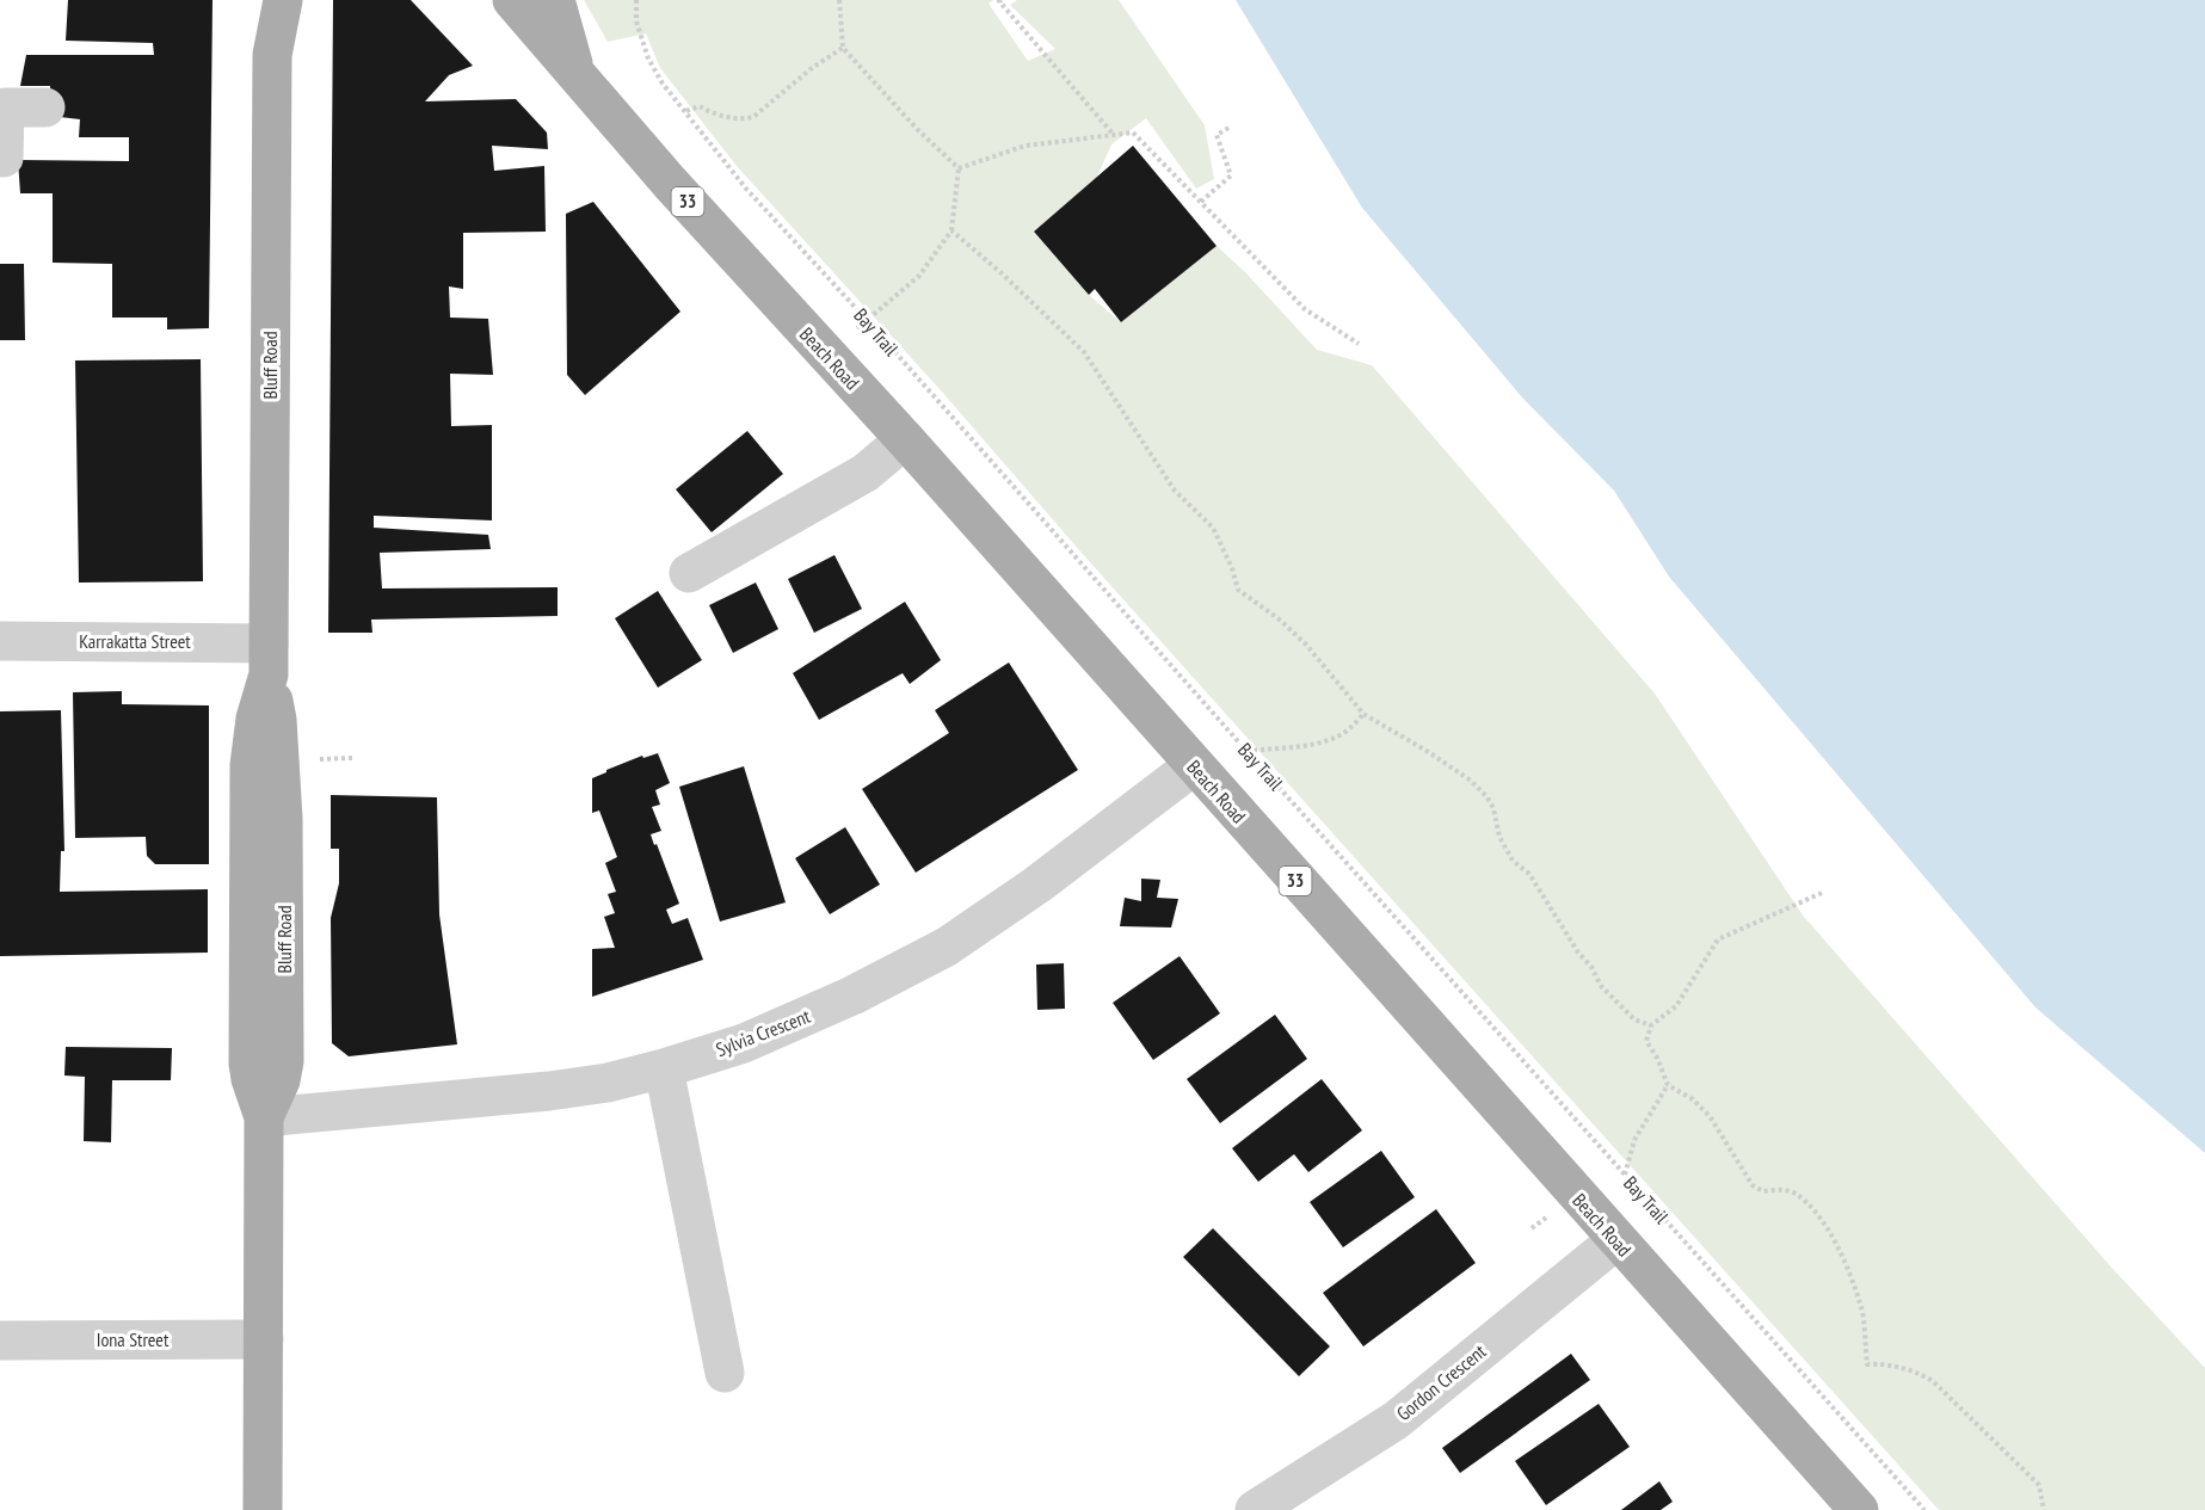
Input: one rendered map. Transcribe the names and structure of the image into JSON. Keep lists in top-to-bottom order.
{
  "streets": {
    "main road": ["33", "Beach Road", "Bluff Road"],
    "street": [
      "Karrakatta Street",
      "Sylvia Crescent",
      "Iona Street",
      "Gordon Crescent"
    ],
    "path": ["Bay Trail"]
  },
  "crossings": [
    ["Beach Road", "Sylvia Crescent"],
    ["Beach Road", "Gordon Crescent"],
    ["Bluff Road", "Karrakatta Street"],
    ["Bluff Road", "Sylvia Crescent"],
    ["Bluff Road", "Iona Street"]
  ]
}
